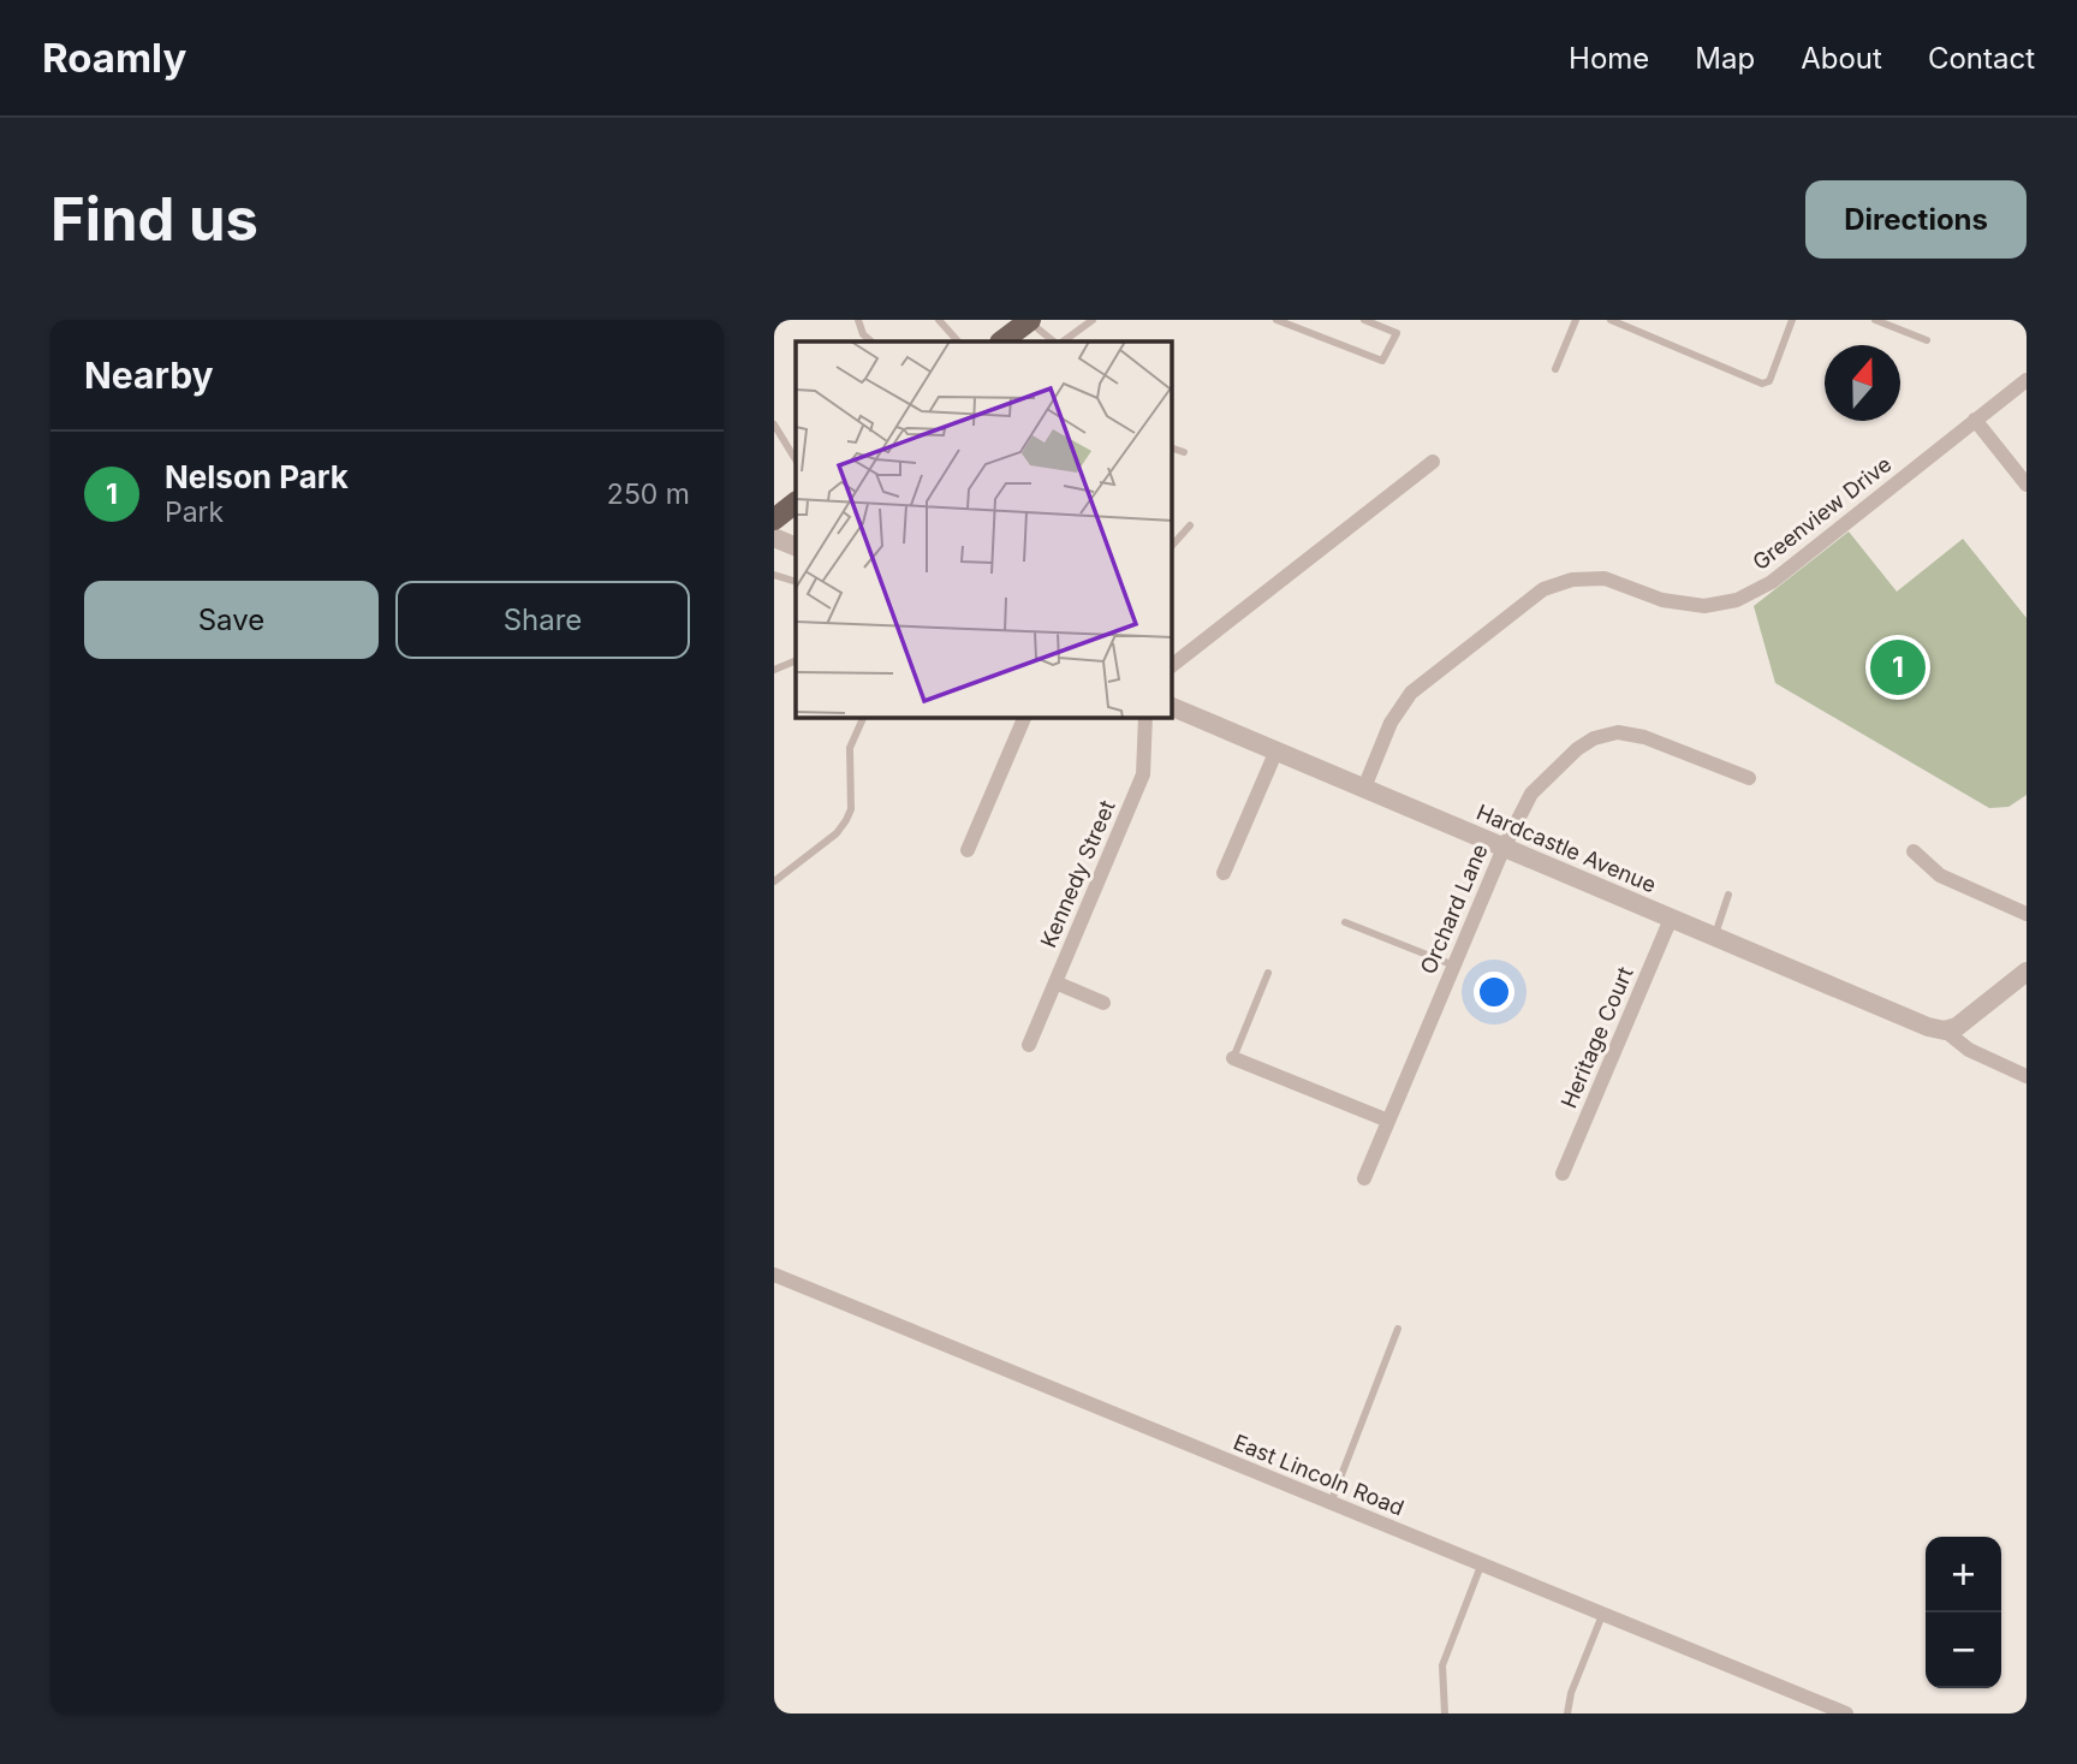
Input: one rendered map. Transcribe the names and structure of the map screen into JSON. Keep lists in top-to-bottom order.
{
  "streets": {
    "street": [
      "Greenview Drive",
      "Hardcastle Avenue",
      "Kennedy Street",
      "Orchard Lane",
      "Heritage Court",
      "East Lincoln Road"
    ]
  },
  "crossings": [
    ["Greenview Drive", "Hardcastle Avenue"],
    ["Hardcastle Avenue", "Orchard Lane"],
    ["Hardcastle Avenue", "Heritage Court"]
  ],
  "north": "top",
  "page": {
    "header": "Roamly",
    "nav": [
      "Home",
      "Map",
      "About",
      "Contact"
    ],
    "buttons": [
      "Directions",
      ["Save", "Share"]
    ],
    "title": "Find us",
    "heading": "Nearby",
    "list": [
      {
        "mark": "1",
        "name": "Nelson Park",
        "note": "Park",
        "value": "250 m"
      }
    ],
    "pins": "1",
    "map_buttons": ["+", "−"]
  }
}
